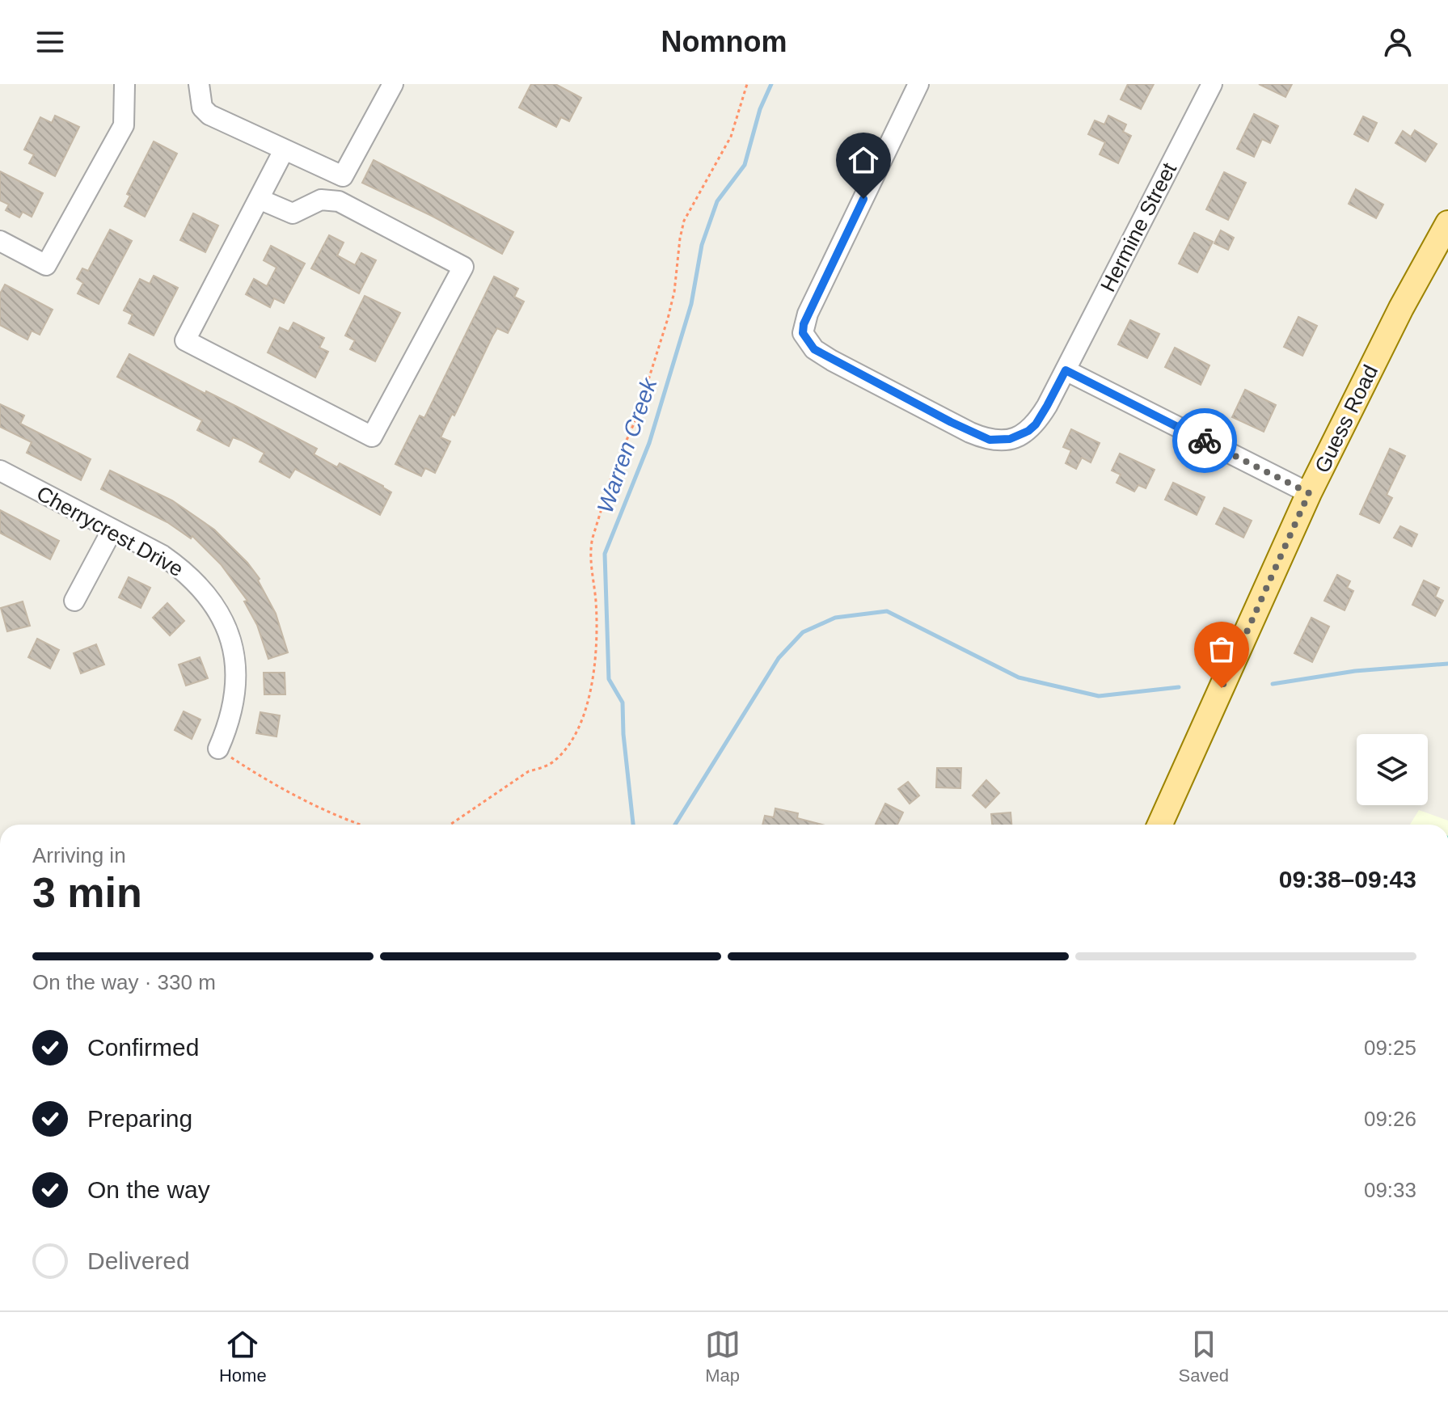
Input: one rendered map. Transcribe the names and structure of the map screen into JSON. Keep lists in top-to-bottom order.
{
  "streets": {
    "main road": ["Guess Road"],
    "street": ["Hermine Street", "Cherrycrest Drive"]
  },
  "water": ["Warren Creek"],
  "page": {
    "header": "Nomnom",
    "heading": ["3 min", "Arriving in", "09:38–09:43"],
    "bar": "On the way · 330 m",
    "list": [
      ["Confirmed", "09:25"],
      ["Preparing", "09:26"],
      ["On the way", "09:33"],
      "Delivered"
    ],
    "tabs": ["Home", "Map", "Saved"]
  }
}
